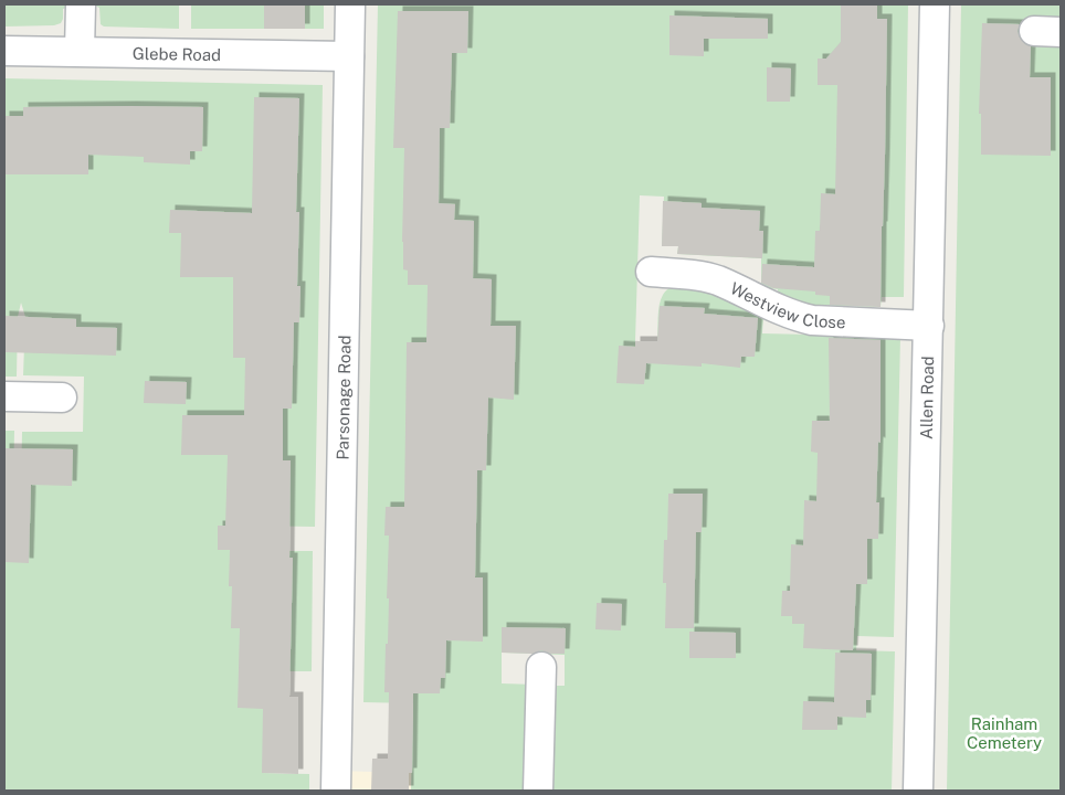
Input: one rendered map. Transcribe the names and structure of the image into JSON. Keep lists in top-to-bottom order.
{
  "streets": {
    "street": [
      "Glebe Road",
      "Westview Close",
      "Parsonage Road",
      "Allen Road"
    ]
  },
  "crossings": [
    ["Glebe Road", "Parsonage Road"],
    ["Westview Close", "Allen Road"]
  ],
  "parks": ["Rainham Cemetery"]
}
